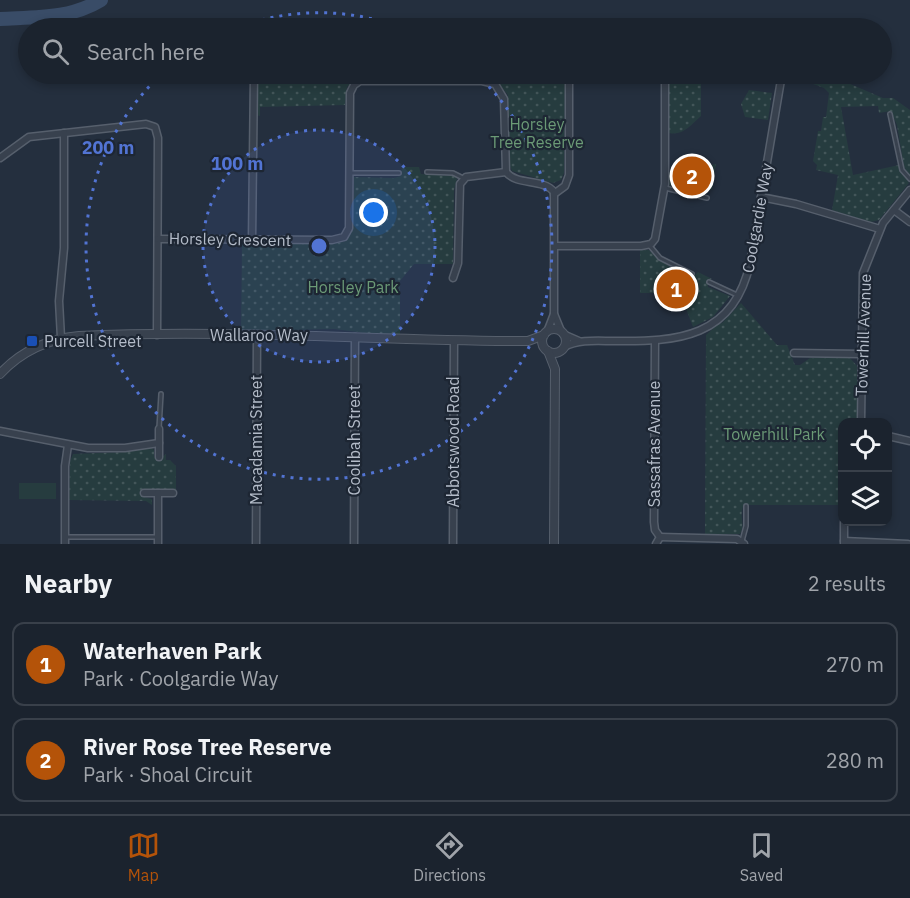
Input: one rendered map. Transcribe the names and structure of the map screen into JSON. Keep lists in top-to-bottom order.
{
  "streets": {
    "street": [
      "Coolgardie Way",
      "Horsley Crescent",
      "Wallaroo Way",
      "Towerhill Avenue",
      "Macadamia Street",
      "Coolibah Street",
      "Abbotswood Road",
      "Sassafras Avenue"
    ]
  },
  "crossings": [
    ["Coolgardie Way", "Wallaroo Way"],
    ["Coolgardie Way", "Sassafras Avenue"],
    ["Wallaroo Way", "Macadamia Street"],
    ["Wallaroo Way", "Coolibah Street"],
    ["Wallaroo Way", "Abbotswood Road"]
  ],
  "parks": ["Horsley Tree Reserve", "Horsley Park", "Towerhill Park"],
  "places": {
    "transit": ["Purcell Street"]
  },
  "page": {
    "search": "Search here",
    "pins": ["2", "1"],
    "heading": ["Nearby", "2 results"],
    "list": [
      {
        "mark": "1",
        "name": "Waterhaven Park",
        "note": "Park · Coolgardie Way",
        "value": "270 m"
      },
      {
        "mark": "2",
        "name": "River Rose Tree Reserve",
        "note": "Park · Shoal Circuit",
        "value": "280 m"
      }
    ],
    "nav": ["Map", "Directions", "Saved"]
  },
  "rings": ["200 m", "100 m"]
}
